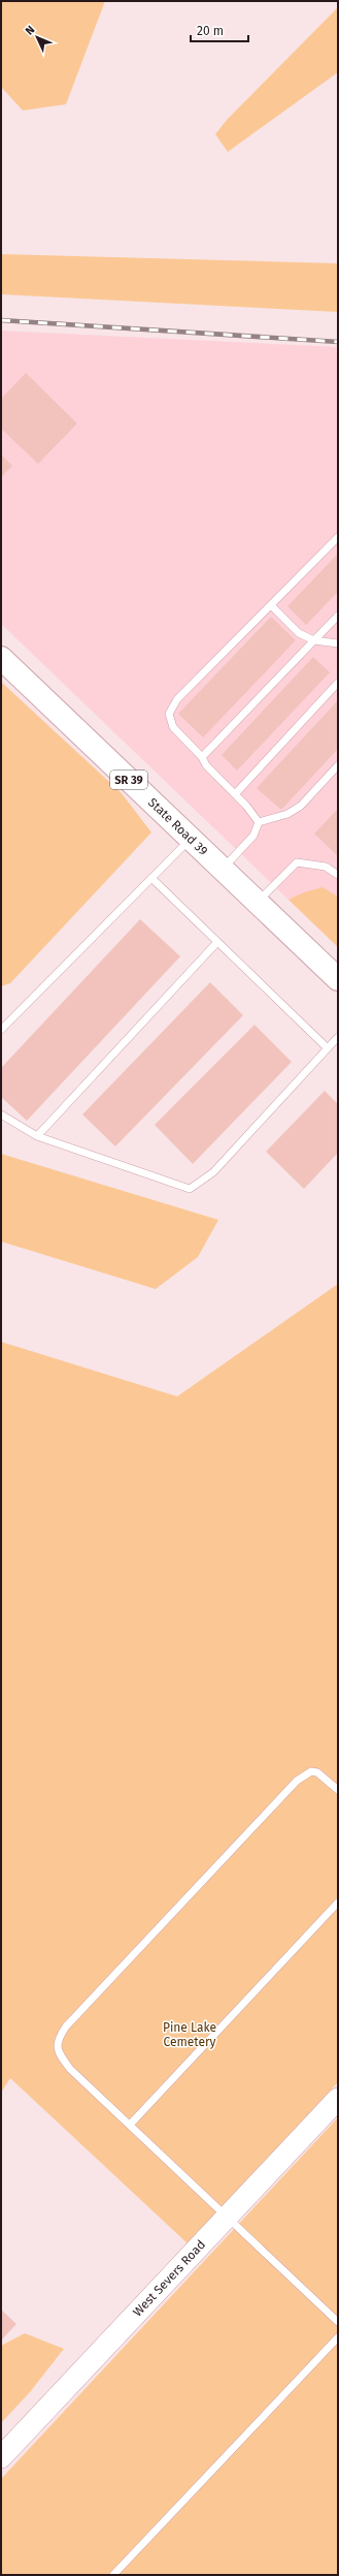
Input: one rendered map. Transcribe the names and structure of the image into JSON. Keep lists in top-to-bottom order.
{
  "streets": {
    "main road": ["SR 39", "State Road 39"],
    "street": ["West Severs Road"]
  },
  "parks": ["Pine Lake Cemetery"],
  "scale_bar": "20 m",
  "north": "top left"
}
